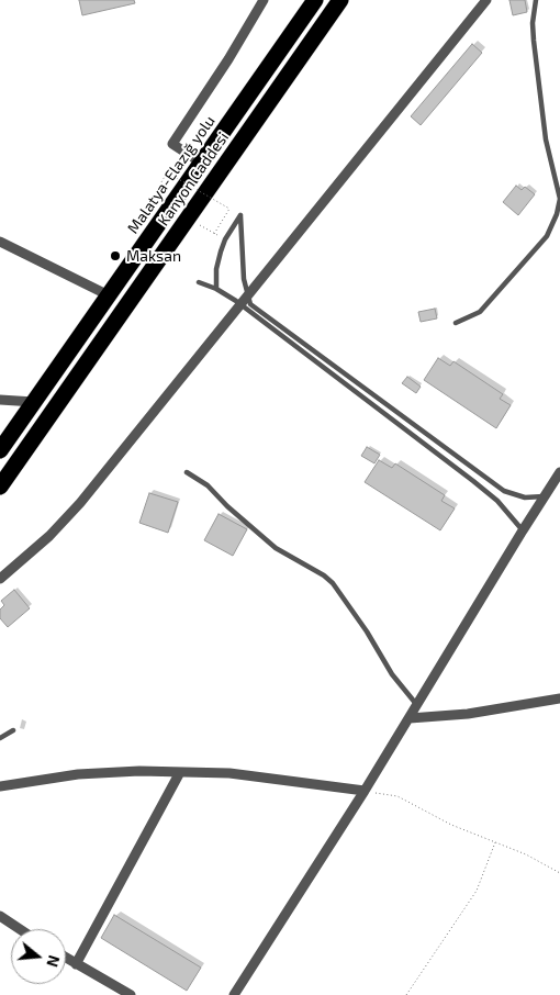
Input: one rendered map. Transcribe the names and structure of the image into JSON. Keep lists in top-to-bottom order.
{
  "streets": {
    "highway": ["Malatya-Elazığ yolu", "Kanyon Caddesi"]
  },
  "places": ["Maksan"],
  "north": "right"
}
